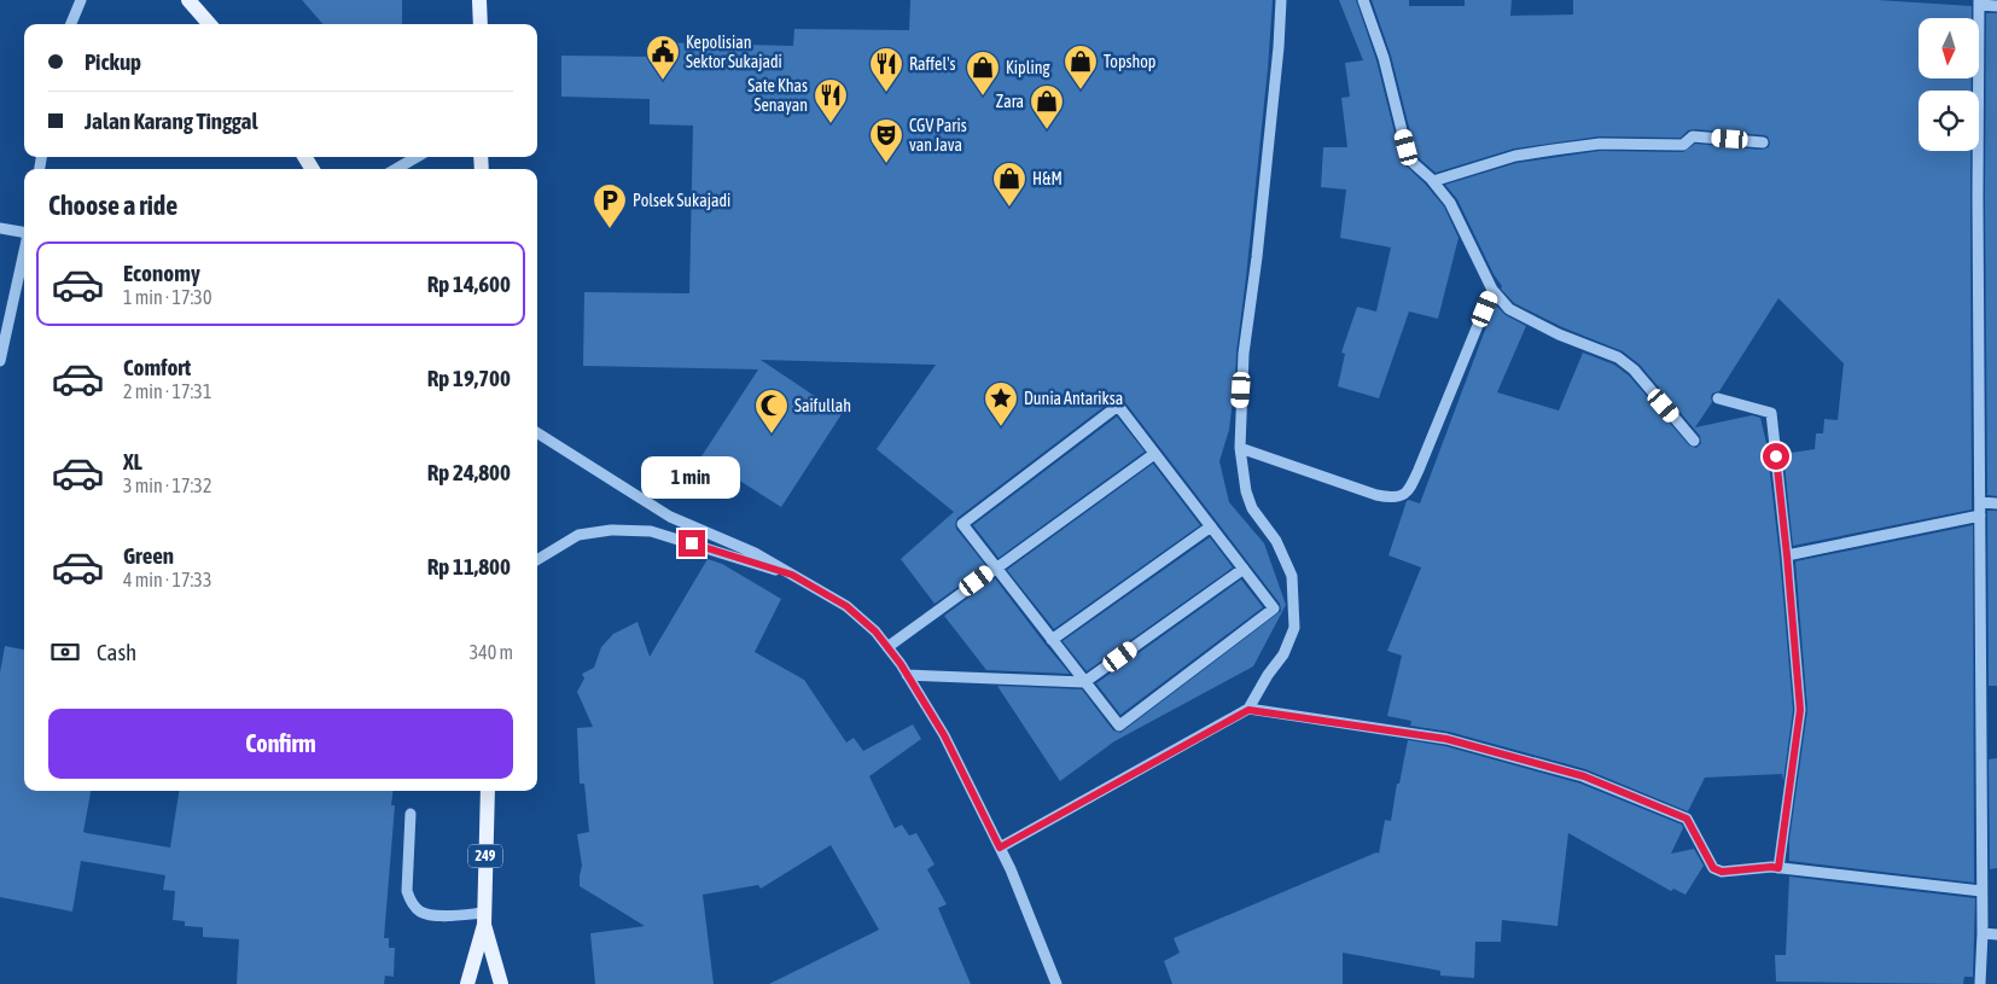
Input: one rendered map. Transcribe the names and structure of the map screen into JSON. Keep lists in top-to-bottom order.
{
  "streets": {
    "main road": ["249"]
  },
  "places": {
    "public building": ["Kepolisian Sektor Sukajadi"],
    "shop": [
      "Topshop",
      "Kipling",
      "Zara",
      "H&M"
    ],
    "restaurant": ["Raffel's", "Sate Khas Senayan"],
    "theatre": ["CGV Paris van Java"],
    "parking": ["Polsek Sukajadi"],
    "place": ["Dunia Antariksa"],
    "mosque": ["Saifullah"]
  },
  "north": "bottom",
  "page": {
    "banner": ["Pickup", "Jalan Karang Tinggal"],
    "heading": "Choose a ride",
    "list": [
      {
        "name": "Economy",
        "note": "1 min · 17:30",
        "value": "Rp 14,600"
      },
      {
        "name": "Comfort",
        "note": "2 min · 17:31",
        "value": "Rp 19,700"
      },
      {
        "name": "XL",
        "note": "3 min · 17:32",
        "value": "Rp 24,800"
      },
      {
        "name": "Green",
        "note": "4 min · 17:33",
        "value": "Rp 11,800"
      }
    ],
    "bubble": "1 min",
    "pay": ["Cash", "340 m"],
    "buttons": "Confirm"
  }
}
